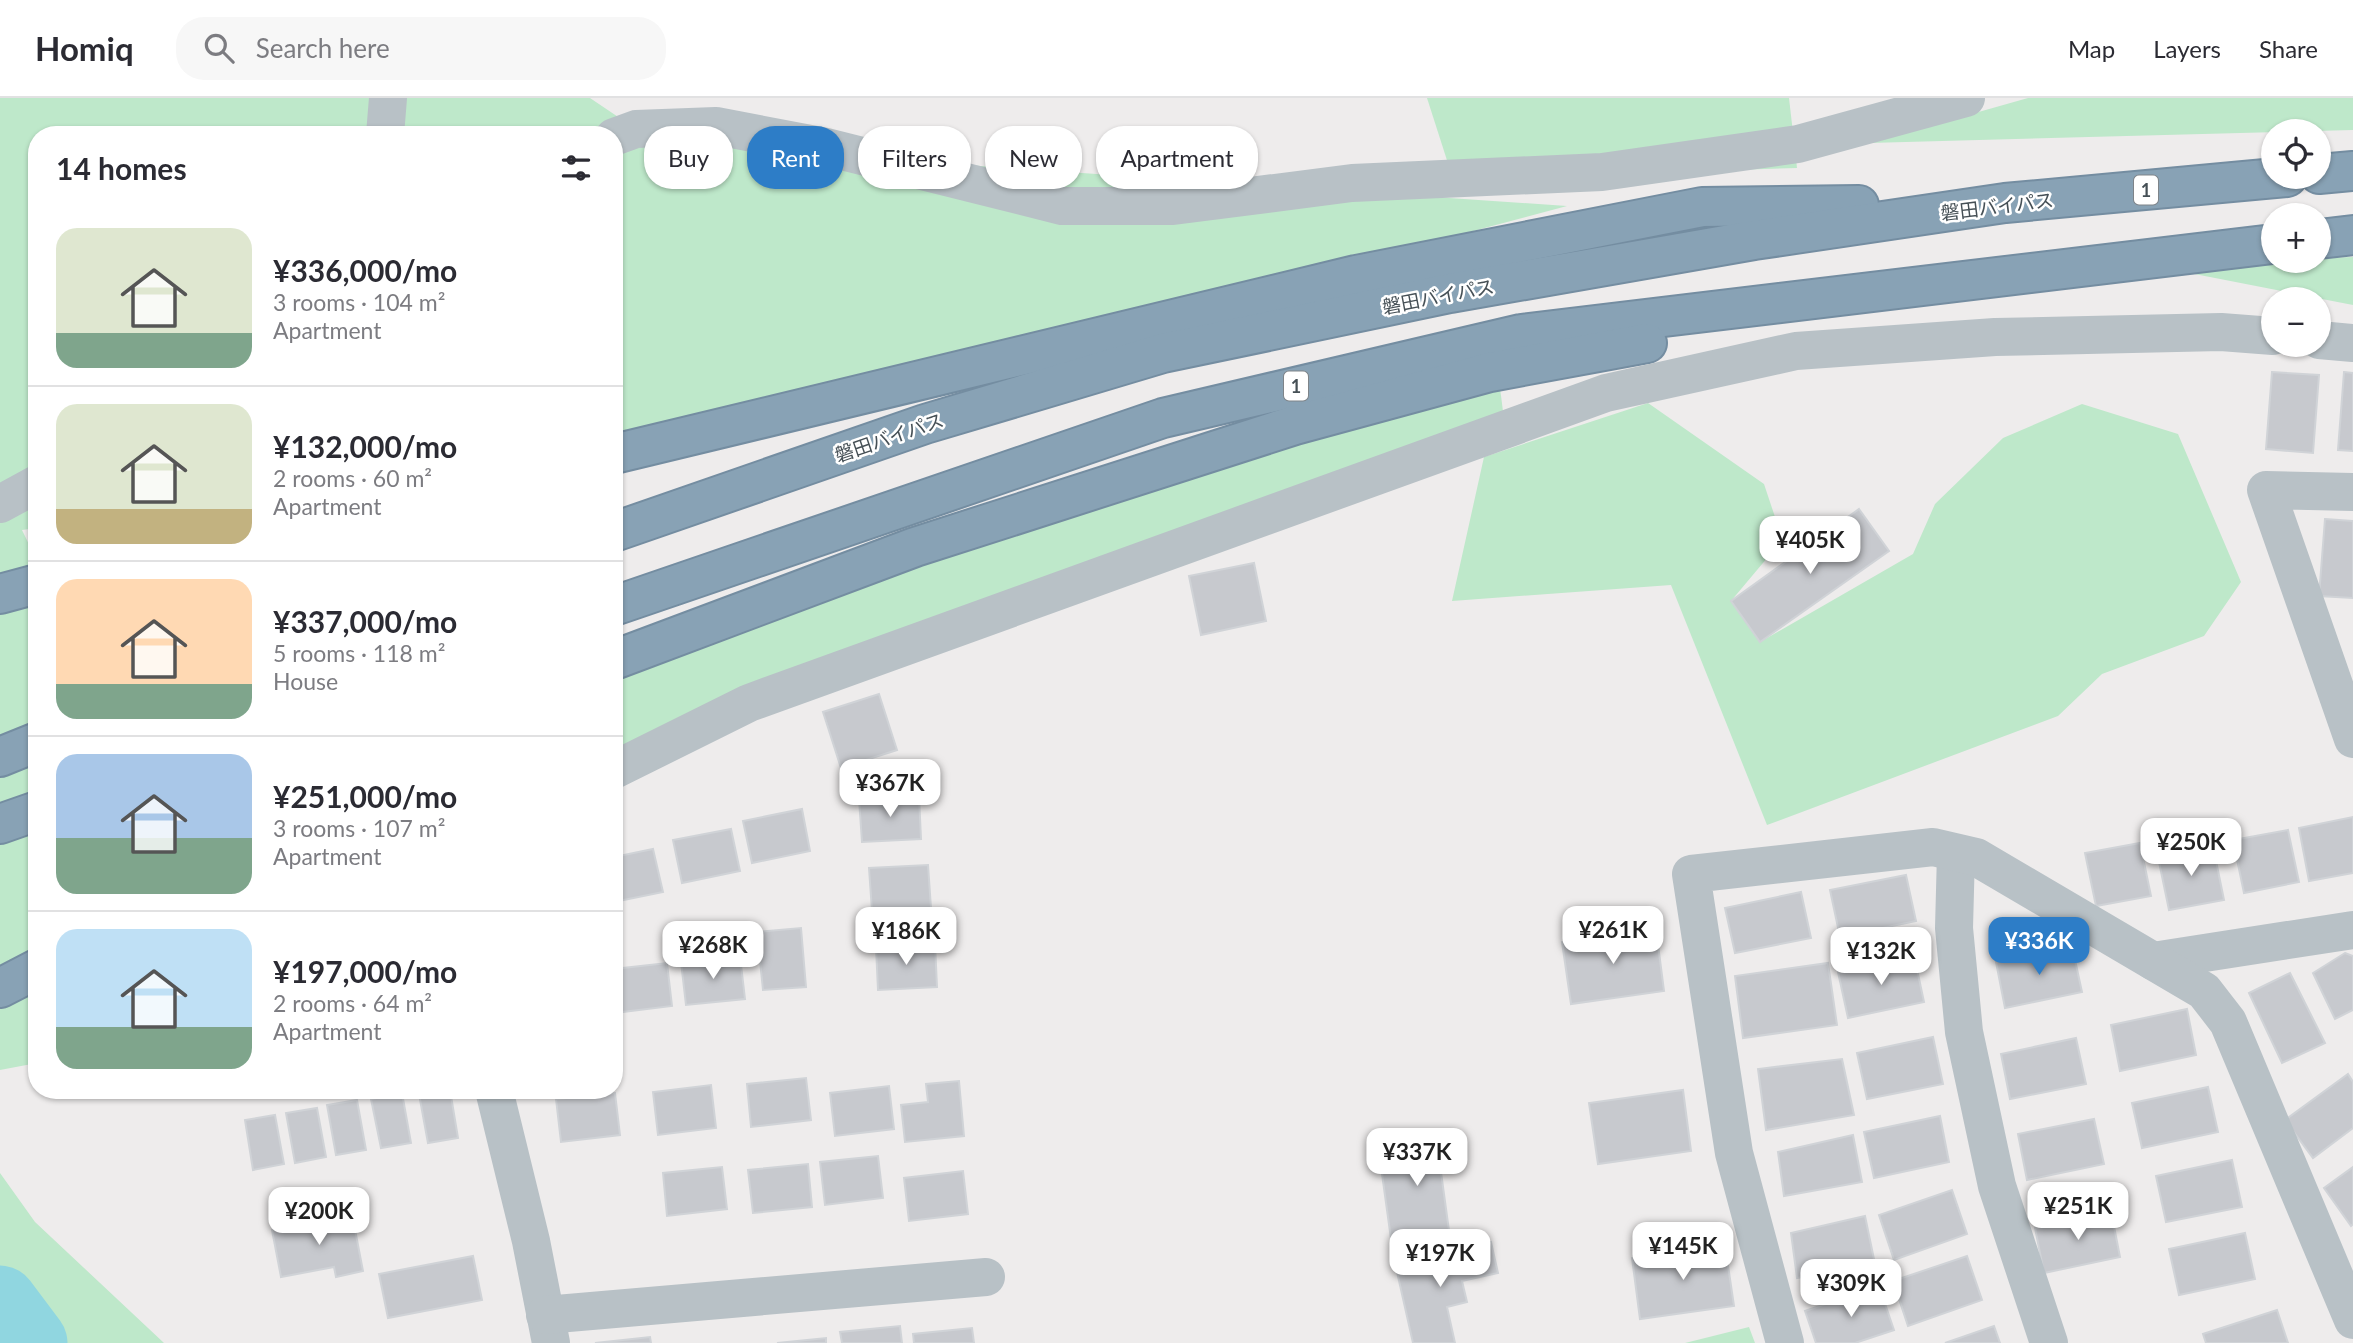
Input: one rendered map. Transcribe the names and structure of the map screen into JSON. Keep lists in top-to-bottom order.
{
  "streets": {
    "highway": ["1", "磐田バイパス"]
  },
  "page": {
    "header": "Homiq",
    "search": "Search here",
    "nav": ["Map", "Layers", "Share"],
    "map_buttons": ["+", "−"],
    "chip": [
      "Buy",
      "Rent",
      "Filters",
      "New",
      "Apartment"
    ],
    "heading": "14 homes",
    "list": [
      {
        "name": "¥336,000/mo",
        "note": "3 rooms · 104 m² · Apartment"
      },
      {
        "name": "¥132,000/mo",
        "note": "2 rooms · 60 m² · Apartment"
      },
      {
        "name": "¥337,000/mo",
        "note": "5 rooms · 118 m² · House"
      },
      {
        "name": "¥251,000/mo",
        "note": "3 rooms · 107 m² · Apartment"
      },
      {
        "name": "¥197,000/mo",
        "note": "2 rooms · 64 m² · Apartment"
      }
    ],
    "price": [
      "¥405K",
      "¥367K",
      "¥250K",
      "¥261K",
      "¥186K",
      "¥336K",
      "¥268K",
      "¥132K",
      "¥337K",
      "¥251K",
      "¥200K",
      "¥145K",
      "¥197K",
      "¥309K"
    ]
  }
}
